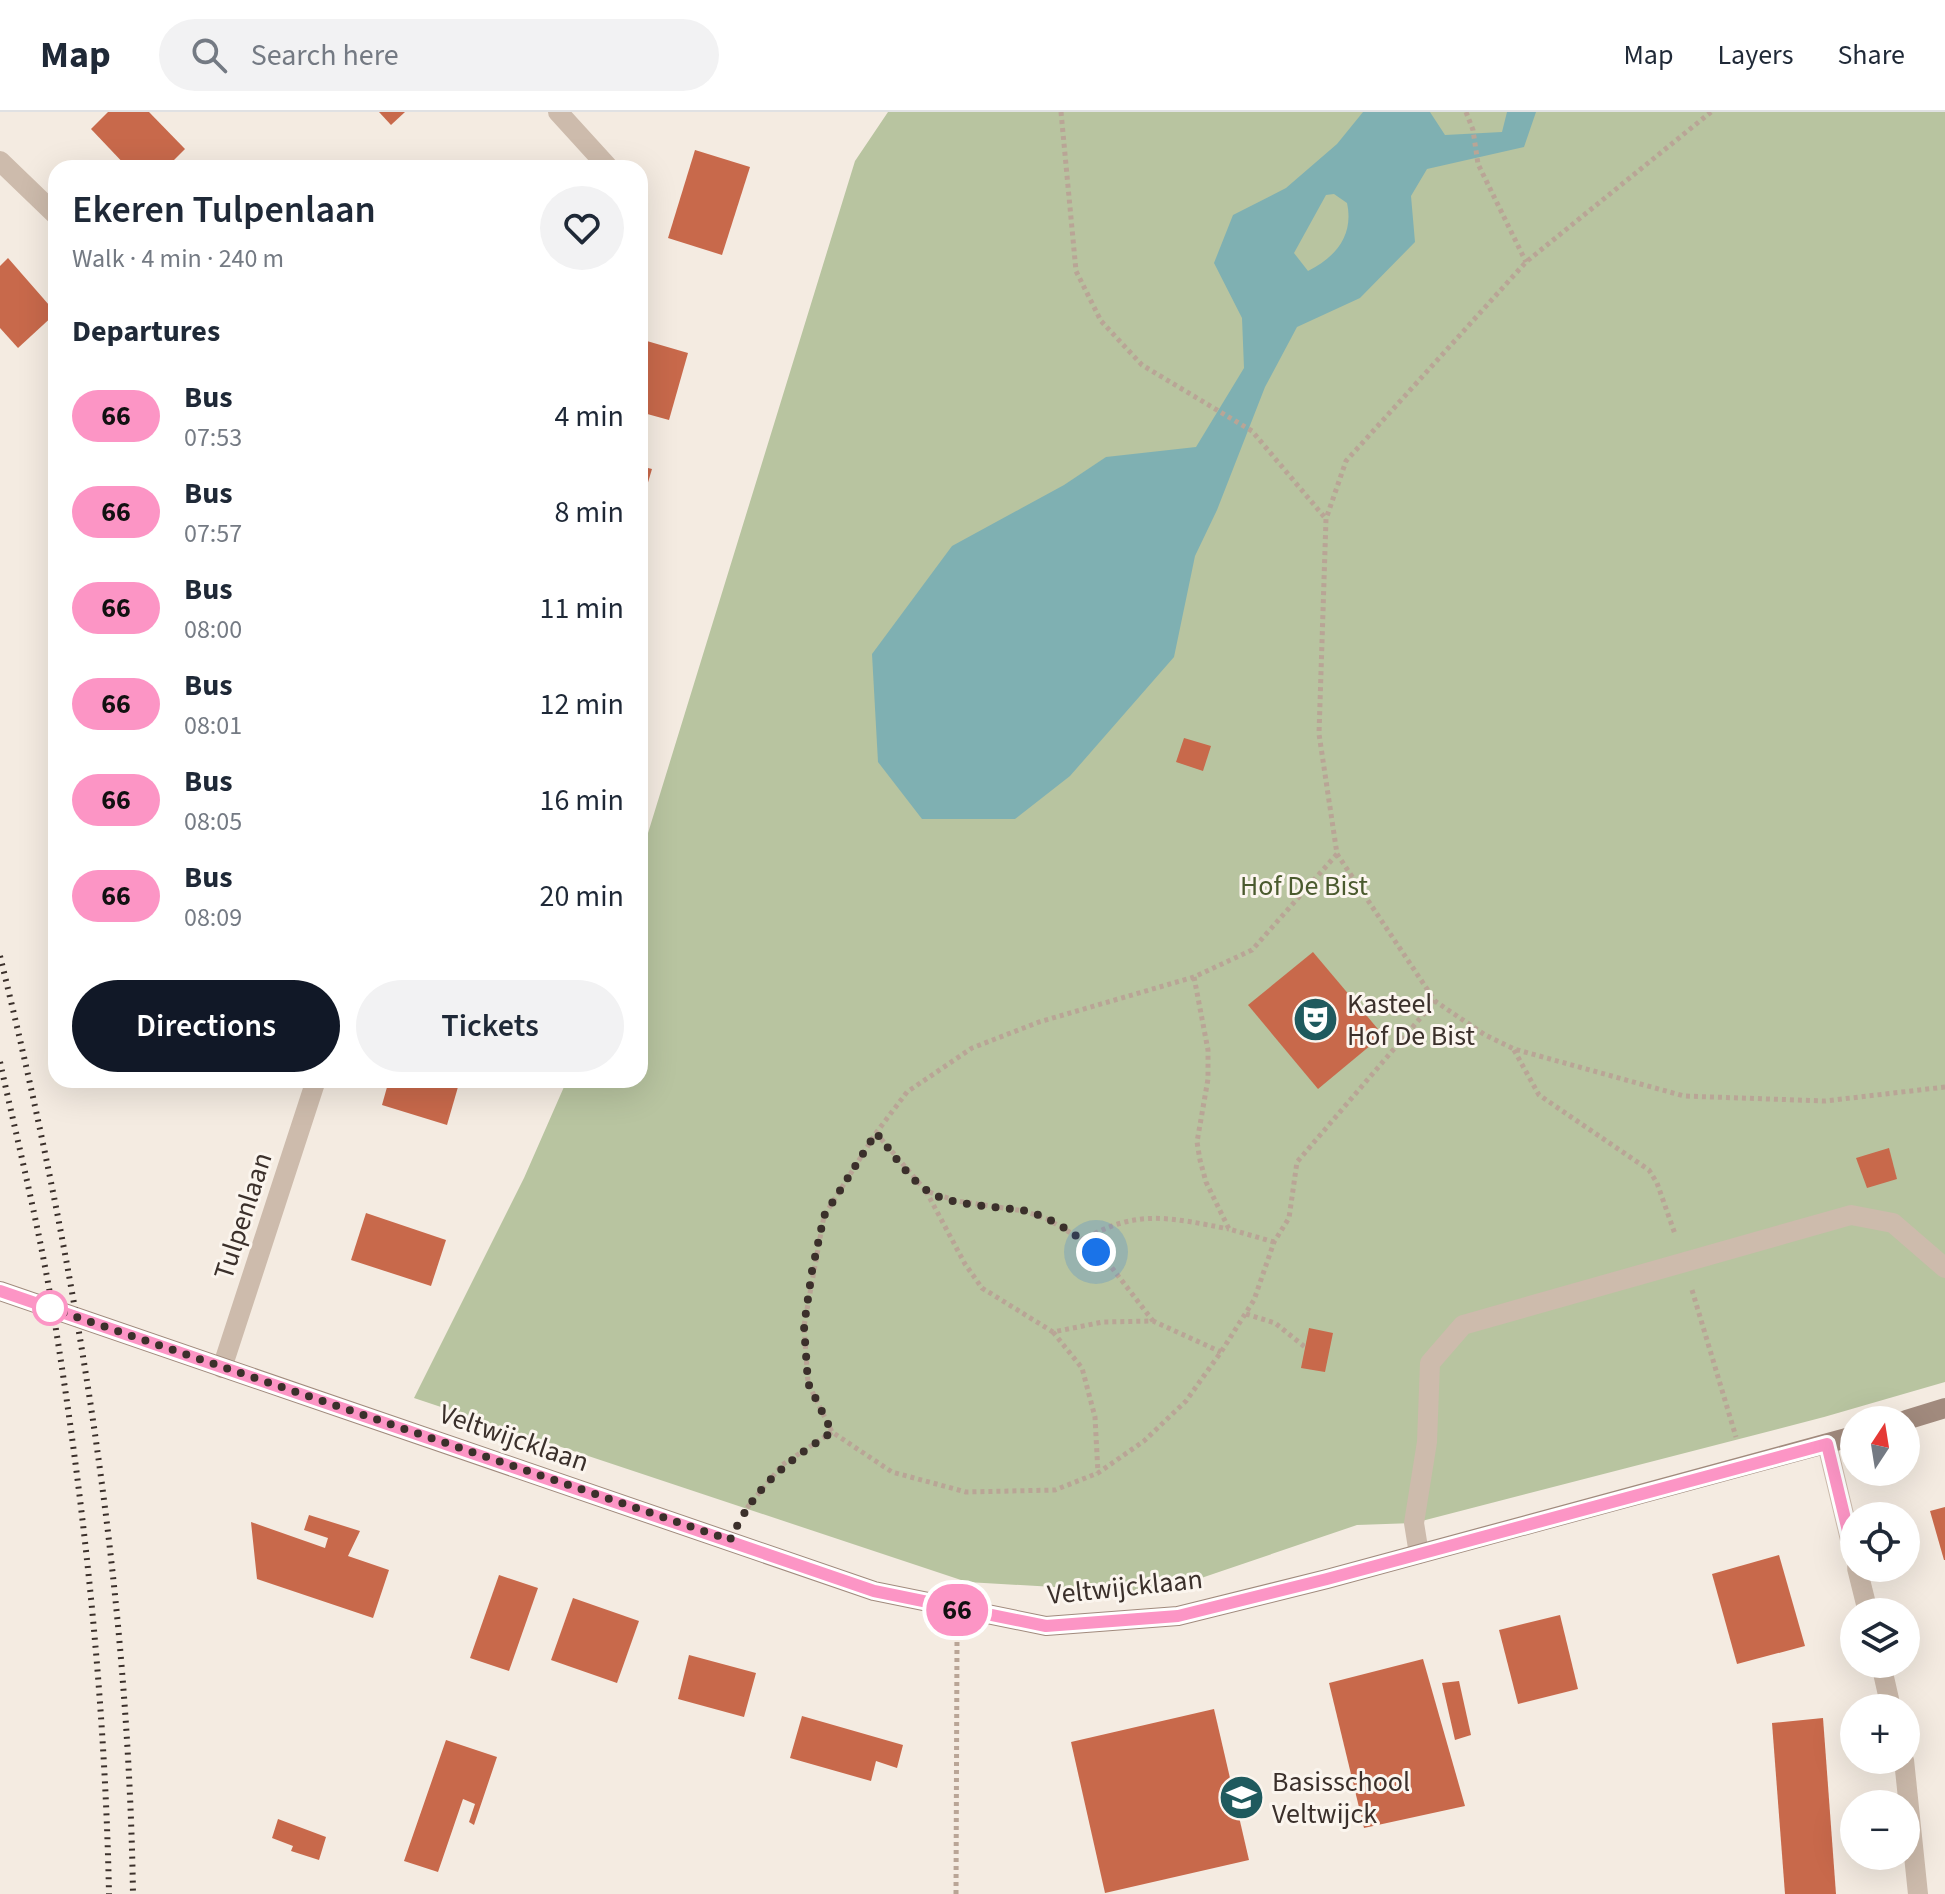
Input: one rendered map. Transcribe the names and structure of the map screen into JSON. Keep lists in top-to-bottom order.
{
  "streets": {
    "street": ["Tulpenlaan", "Veltwijcklaan"]
  },
  "crossings": [
    ["Tulpenlaan", "Veltwijcklaan"]
  ],
  "parks": ["Hof De Bist"],
  "places": {
    "theatre": ["Kasteel Hof De Bist"],
    "school or university": ["Basisschool Veltwijck"]
  },
  "lines": ["bus line 66"],
  "north": "top",
  "page": {
    "header": "Map",
    "search": "Search here",
    "nav": ["Map", "Layers", "Share"],
    "on_map": "66",
    "heading": [
      ["Ekeren Tulpenlaan", "Walk · 4 min · 240 m"],
      "Departures"
    ],
    "list": [
      {
        "mark": "66",
        "name": "Bus",
        "note": "07:53",
        "value": "4 min"
      },
      {
        "mark": "66",
        "name": "Bus",
        "note": "07:57",
        "value": "8 min"
      },
      {
        "mark": "66",
        "name": "Bus",
        "note": "08:00",
        "value": "11 min"
      },
      {
        "mark": "66",
        "name": "Bus",
        "note": "08:01",
        "value": "12 min"
      },
      {
        "mark": "66",
        "name": "Bus",
        "note": "08:05",
        "value": "16 min"
      },
      {
        "mark": "66",
        "name": "Bus",
        "note": "08:09",
        "value": "20 min"
      }
    ],
    "buttons": ["Directions", "Tickets"],
    "map_buttons": ["+", "−"]
  }
}
